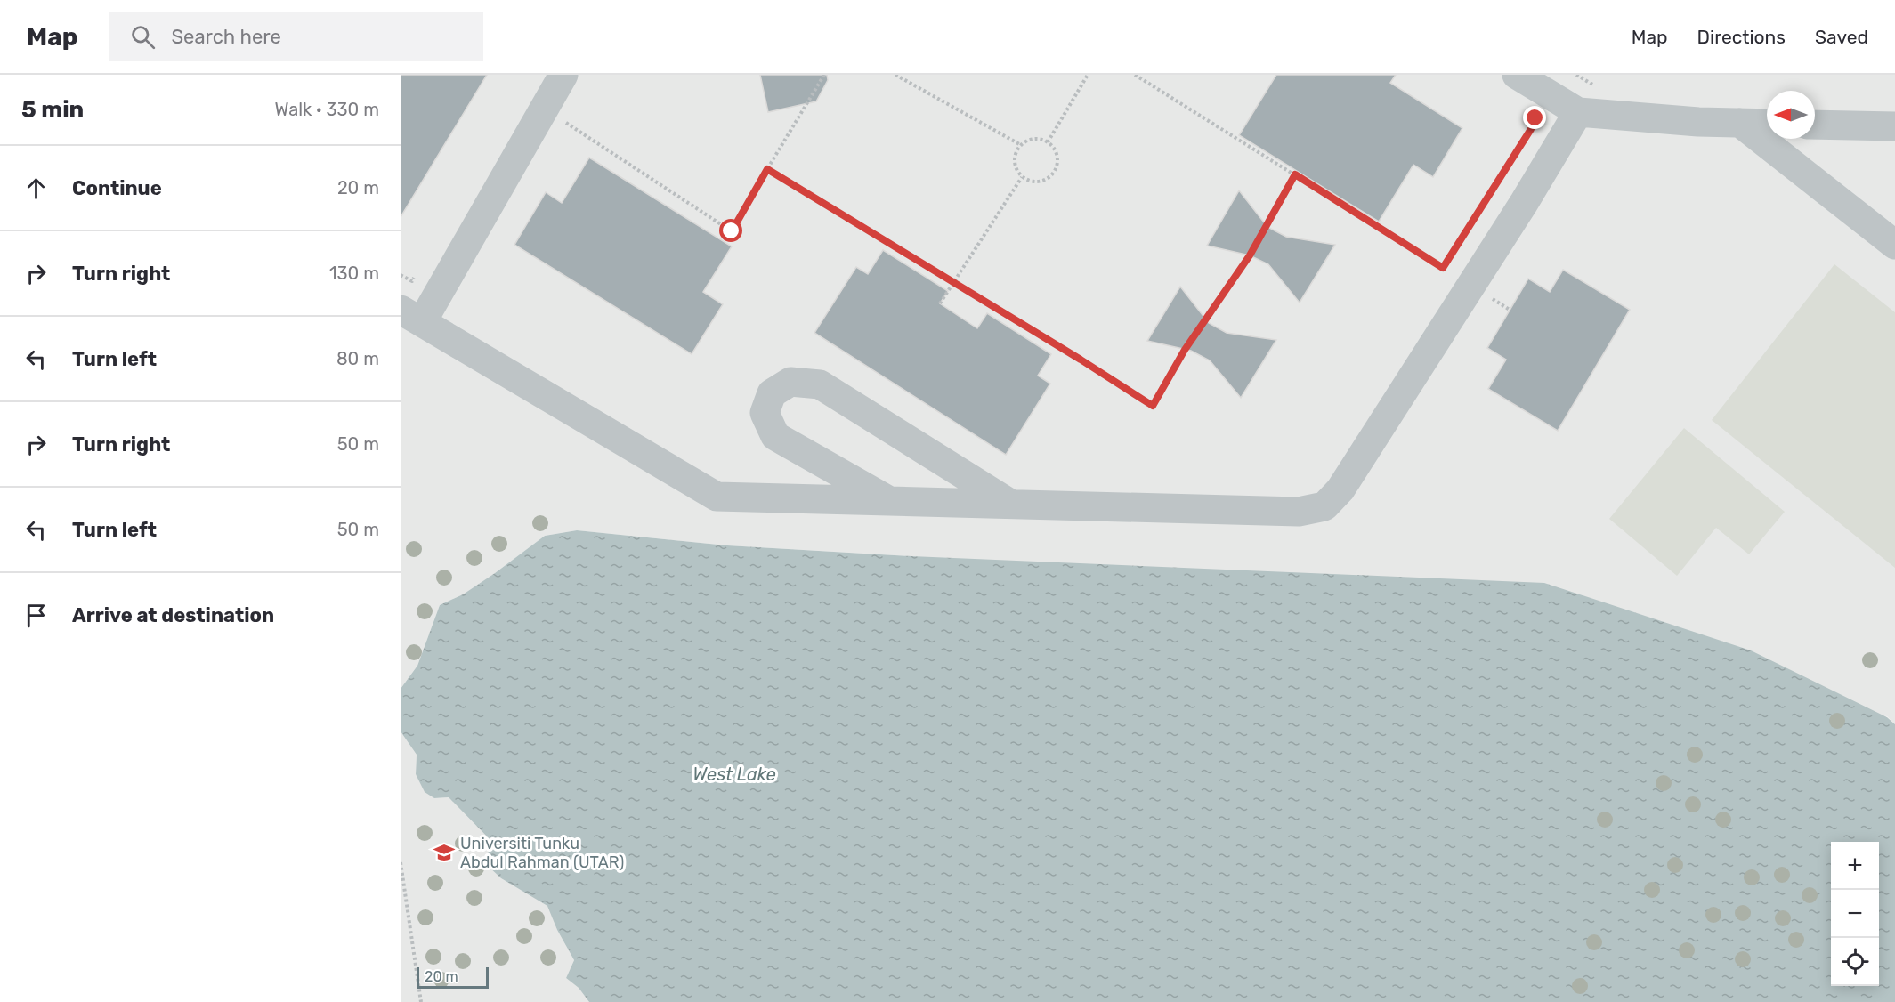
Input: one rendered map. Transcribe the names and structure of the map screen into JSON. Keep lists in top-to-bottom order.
{
  "water": ["West Lake"],
  "places": {
    "school or university": ["Universiti Tunku Abdul Rahman (UTAR)"]
  },
  "scale_bar": "20 m",
  "north": "left",
  "page": {
    "header": "Map",
    "search": "Search here",
    "nav": ["Map", "Directions", "Saved"],
    "heading": ["5 min", "Walk · 330 m"],
    "list": [
      ["Continue", "20 m"],
      ["Turn right", "130 m"],
      ["Turn left", "80 m"],
      ["Turn right", "50 m"],
      ["Turn left", "50 m"],
      "Arrive at destination"
    ],
    "map_buttons": ["+", "−"],
    "scale": "20 m"
  }
}
